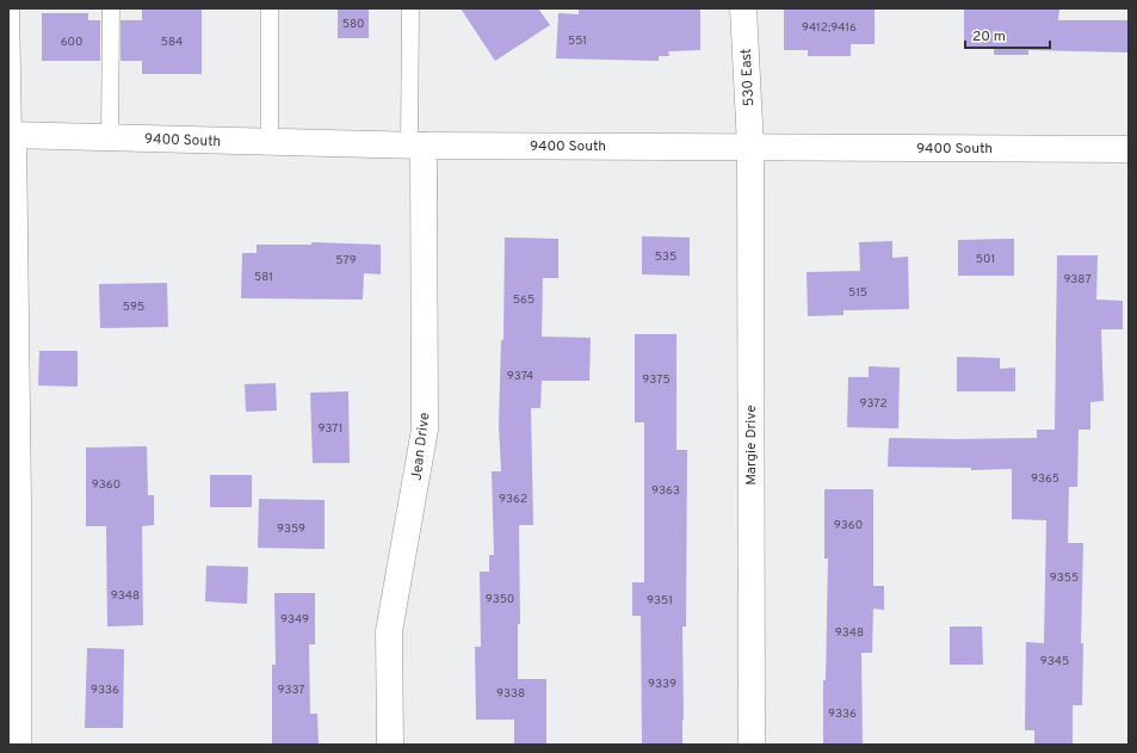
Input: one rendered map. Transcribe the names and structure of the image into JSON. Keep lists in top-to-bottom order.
{
  "streets": {
    "street": [
      "530 East",
      "9400 South",
      "Margie Drive",
      "Jean Drive"
    ]
  },
  "crossings": [
    ["530 East", "9400 South"],
    ["530 East", "Margie Drive"],
    ["9400 South", "Margie Drive"],
    ["9400 South", "Jean Drive"]
  ],
  "house_numbers": [
    "580",
    "9412;9416",
    "551",
    "600",
    "584",
    "535",
    "501",
    "579",
    "581",
    "9387",
    "515",
    "565",
    "595",
    "9374",
    "9375",
    "9372",
    "9371",
    "9365",
    "9360",
    "9363",
    "9362",
    "9360",
    "9359",
    "9355",
    "9348",
    "9350",
    "9351",
    "9349",
    "9348",
    "9345",
    "9339",
    "9336",
    "9337",
    "9338",
    "9336"
  ],
  "scale_bar": "20 m"
}
